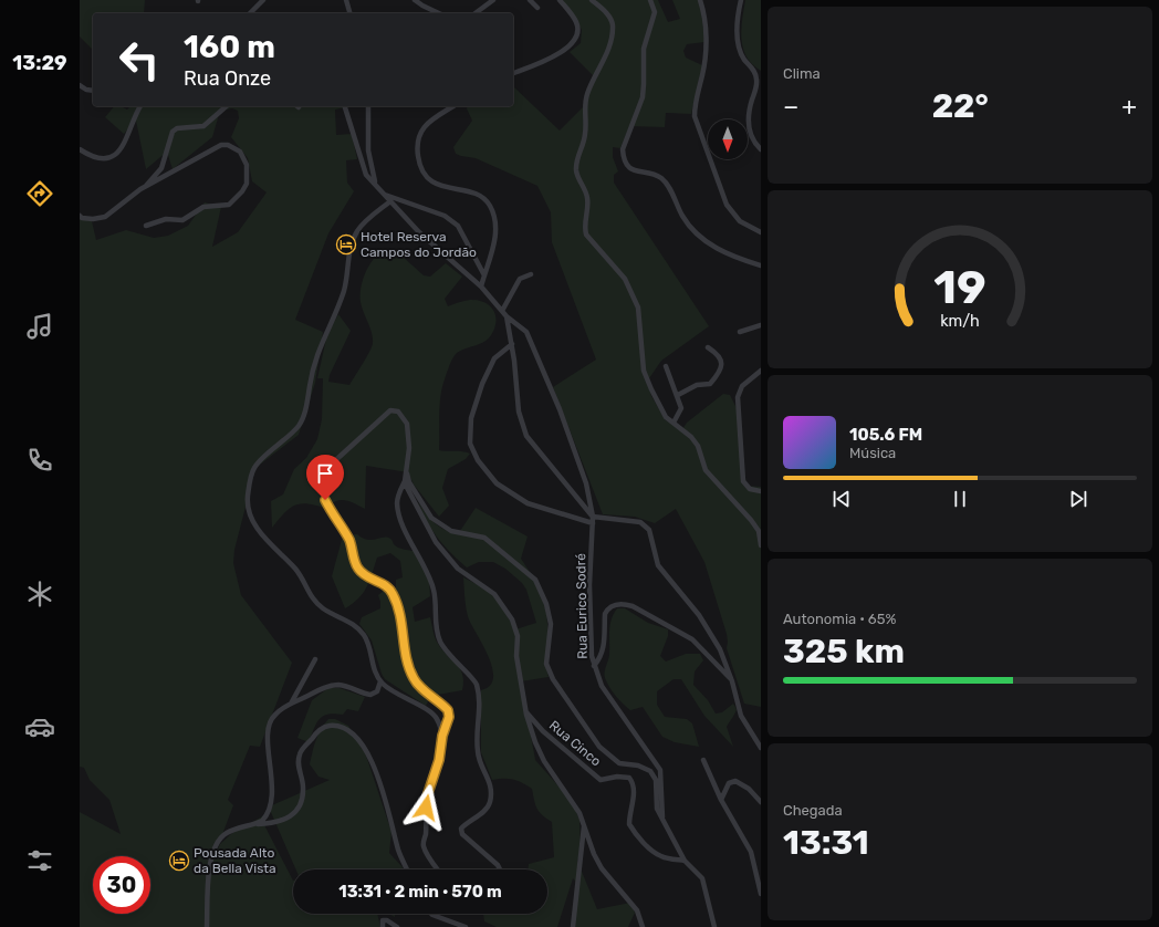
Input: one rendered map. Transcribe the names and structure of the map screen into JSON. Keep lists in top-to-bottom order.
{
  "streets": {
    "street": ["Rua Eurico Sodré", "Rua Cinco"]
  },
  "crossings": [
    ["Rua Eurico Sodré", "Rua Cinco"]
  ],
  "places": {
    "hotel": ["Hotel Reserva Campos do Jordão", "Pousada Alto da Bella Vista"]
  },
  "north": "bottom",
  "page": {
    "tabs": "13:29",
    "tile": [
      "Clima",
      ["Autonomia · 65%", "325 km"],
      ["Chegada", "13:31"]
    ],
    "turn": ["160 m", "Rua Onze"],
    "heat": ["−", "22°", "+"],
    "song": ["105.6 FM", "Música"],
    "limit": "30",
    "trip": "13:31 · 2 min · 570 m",
    "gauge": ["19", "km/h"]
  }
}
